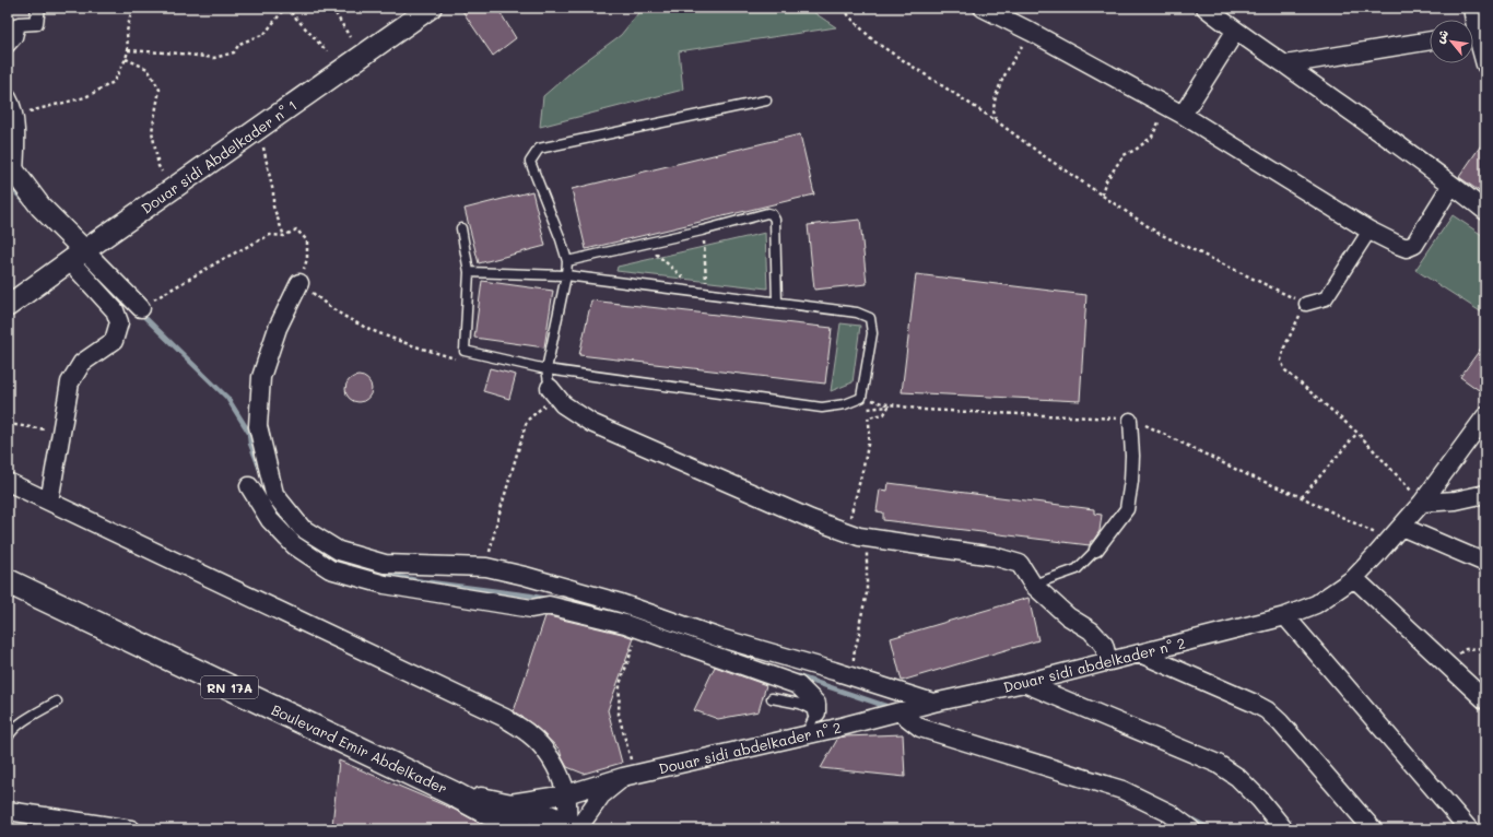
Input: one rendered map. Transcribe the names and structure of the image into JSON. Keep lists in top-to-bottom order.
{
  "streets": {
    "main road": ["RN 17A", "Boulevard Emir Abdelkader"],
    "street": ["Douar sidi Abdelkader n° 1", "Douar sidi abdelkader n° 2"]
  },
  "crossings": [
    ["Douar sidi abdelkader n° 2", "RN 17A"],
    ["RN 17A", "Boulevard Emir Abdelkader"]
  ],
  "north": "top left"
}
